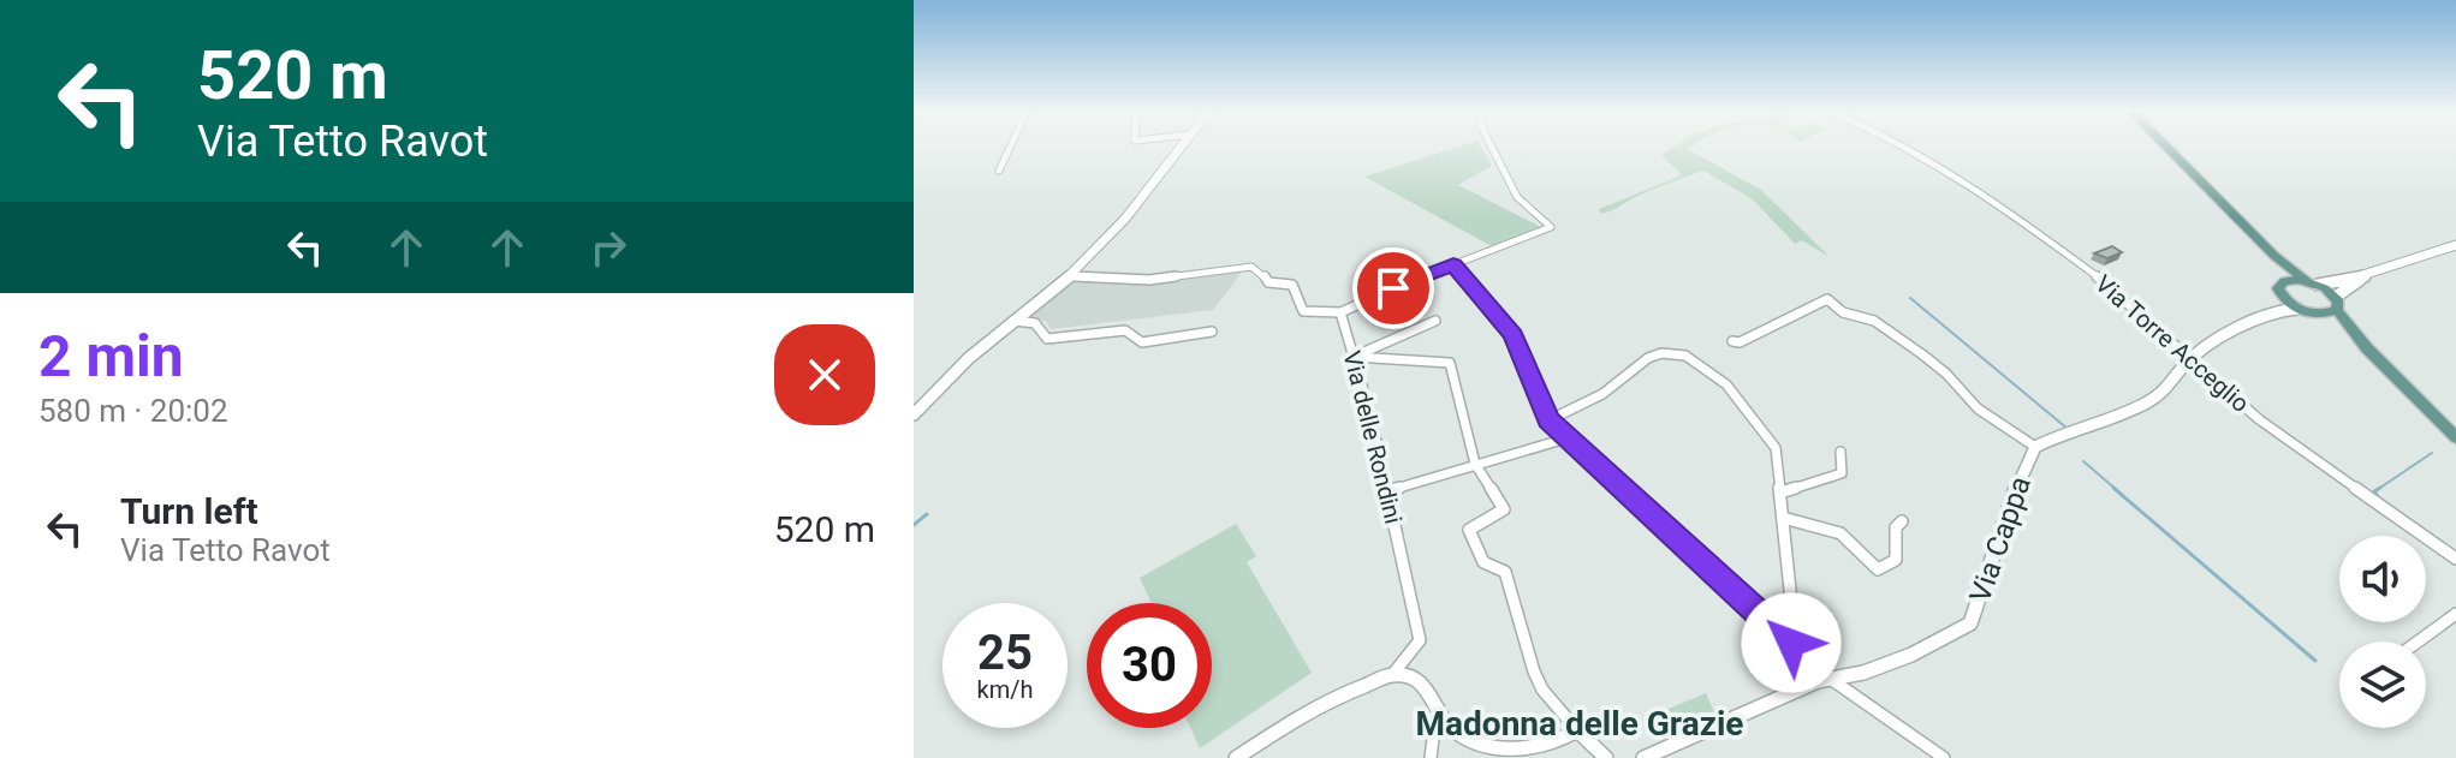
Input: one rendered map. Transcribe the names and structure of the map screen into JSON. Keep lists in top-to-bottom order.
{
  "streets": {
    "street": ["Via Torre Acceglio", "Via delle Rondini", "Via Cappa"]
  },
  "crossings": [
    ["Via Torre Acceglio", "Via Cappa"]
  ],
  "districts": ["Madonna delle Grazie"],
  "page": {
    "turn": ["520 m", "Via Tetto Ravot"],
    "heading": ["2 min", "580 m · 20:02"],
    "list": [
      {
        "name": "Turn left",
        "note": "Via Tetto Ravot",
        "value": "520 m"
      }
    ],
    "speed": "25 km/h",
    "limit": "30"
  }
}
